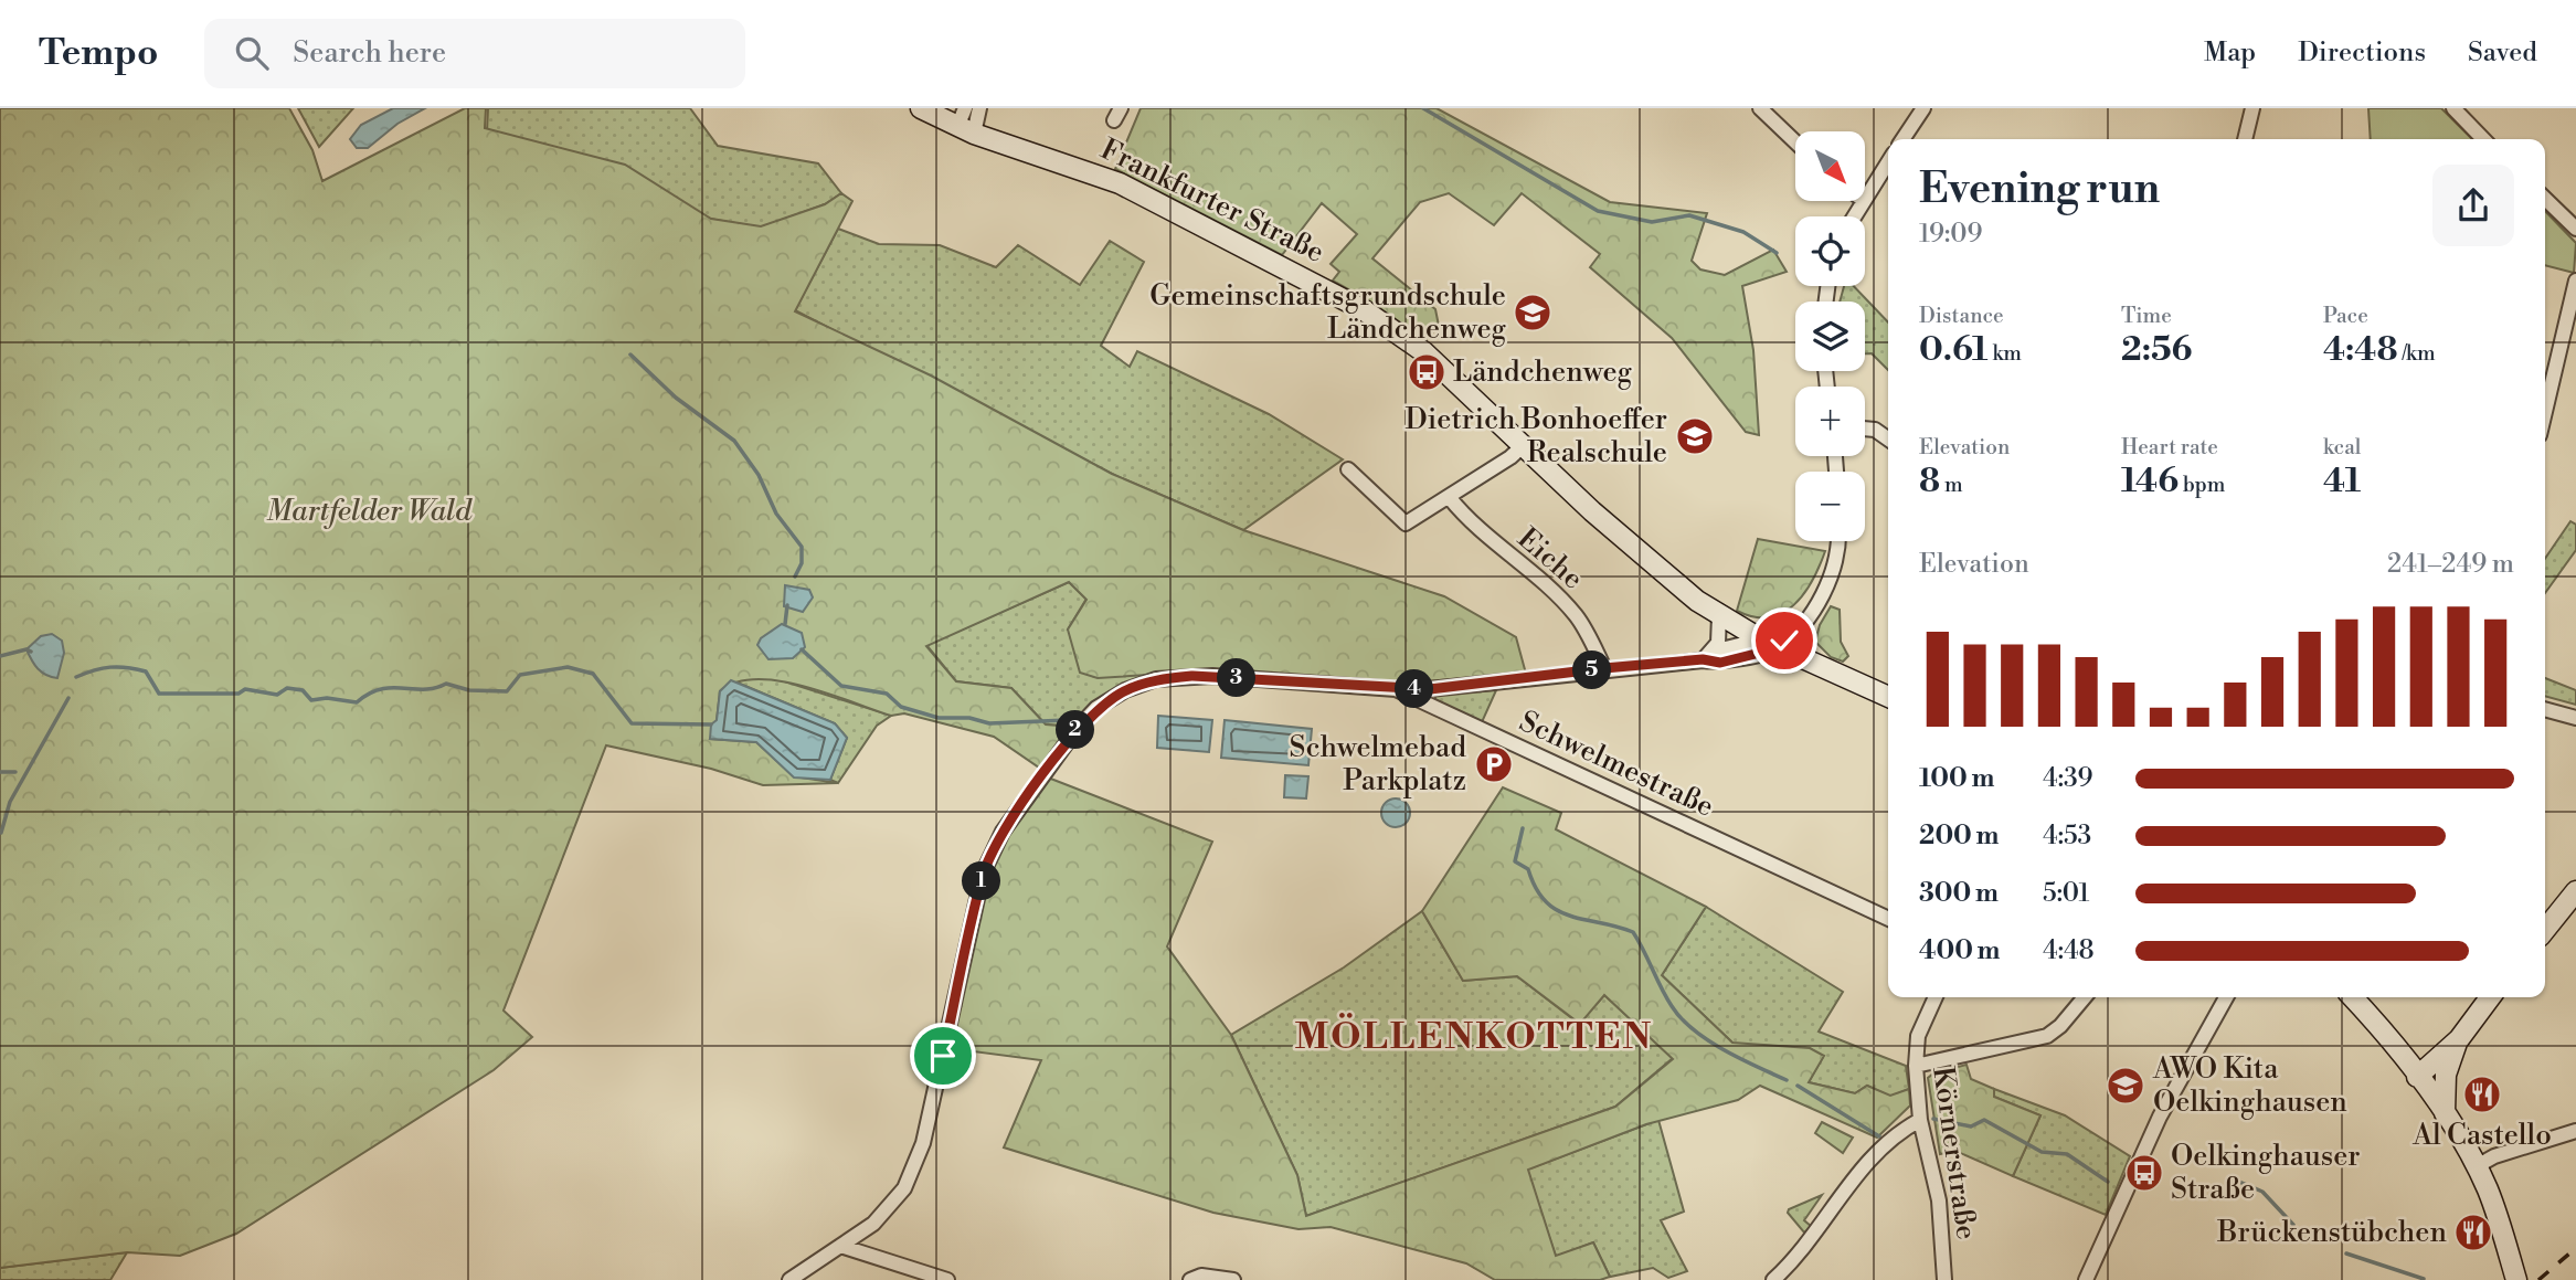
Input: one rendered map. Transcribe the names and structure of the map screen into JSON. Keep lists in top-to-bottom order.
{
  "streets": {
    "main road": ["Frankfurter Straße"],
    "street": ["Eiche", "Schwelmestraße", "Körnerstraße"]
  },
  "districts": ["MÖLLENKOTTEN"],
  "parks": ["Martfelder Wald"],
  "places": {
    "school or university": ["Gemeinschaftsgrundschule Ländchenweg", "Dietrich Bonhoeffer Realschule", "AWO Kita Oelkinghausen"],
    "bus stop": ["Ländchenweg", "Oelkinghauser Straße"],
    "parking": ["Schwelmebad Parkplatz"],
    "restaurant": ["Al Castello", "Brückenstübchen"]
  },
  "north": "bottom right",
  "page": {
    "header": "Tempo",
    "search": "Search here",
    "nav": ["Map", "Directions", "Saved"],
    "map_buttons": ["+", "−"],
    "heading": ["Evening run", "19:09"],
    "stats": [
      ["Distance", "0.61 km"],
      ["Time", "2:56"],
      ["Pace", "4:48 /km"],
      ["Elevation", "8 m"],
      ["Heart rate", "146 bpm"],
      ["kcal", "41"]
    ],
    "chart": ["Elevation", "241–249 m"],
    "pins": [
      "5",
      "3",
      "4",
      "2",
      "1"
    ],
    "list": [
      {
        "name": "100 m",
        "note": "4:39"
      },
      {
        "name": "200 m",
        "note": "4:53"
      },
      {
        "name": "300 m",
        "note": "5:01"
      },
      {
        "name": "400 m",
        "note": "4:48"
      }
    ]
  }
}
